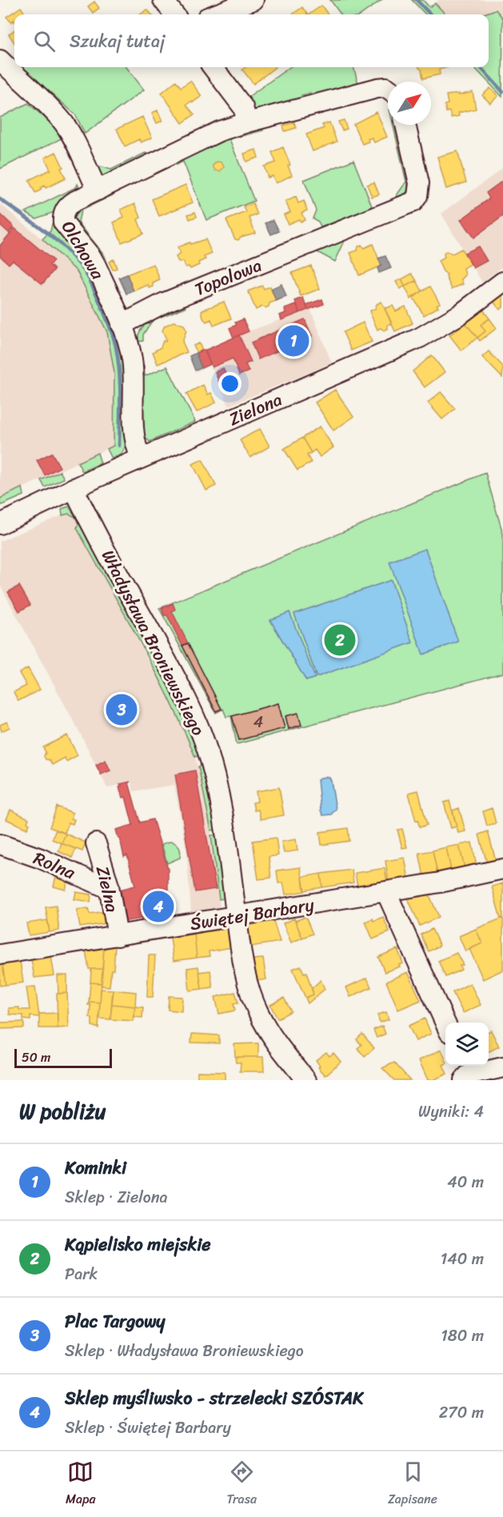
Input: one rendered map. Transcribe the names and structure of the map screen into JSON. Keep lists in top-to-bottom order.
{
  "streets": {
    "street": [
      "Olchowa",
      "Topolowa",
      "Zielona",
      "Władysława Broniewskiego",
      "Rolna",
      "Zielna",
      "Świętej Barbary"
    ]
  },
  "crossings": [
    ["Olchowa", "Topolowa"],
    ["Zielona", "Władysława Broniewskiego"],
    ["Władysława Broniewskiego", "Świętej Barbary"],
    ["Rolna", "Zielna"],
    ["Zielna", "Świętej Barbary"]
  ],
  "house_numbers": ["4"],
  "scale_bar": "50 m",
  "north": "top right",
  "page": {
    "search": "Szukaj tutaj",
    "pins": [
      "1",
      "2",
      "3",
      "4"
    ],
    "scale": "50 m",
    "heading": ["W pobliżu", "Wyniki: 4"],
    "list": [
      {
        "mark": "1",
        "name": "Kominki",
        "note": "Sklep · Zielona",
        "value": "40 m"
      },
      {
        "mark": "2",
        "name": "Kąpielisko miejskie",
        "note": "Park",
        "value": "140 m"
      },
      {
        "mark": "3",
        "name": "Plac Targowy",
        "note": "Sklep · Władysława Broniewskiego",
        "value": "180 m"
      },
      {
        "mark": "4",
        "name": "Sklep myśliwsko - strzelecki SZÓSTAK",
        "note": "Sklep · Świętej Barbary",
        "value": "270 m"
      }
    ],
    "nav": ["Mapa", "Trasa", "Zapisane"]
  }
}
